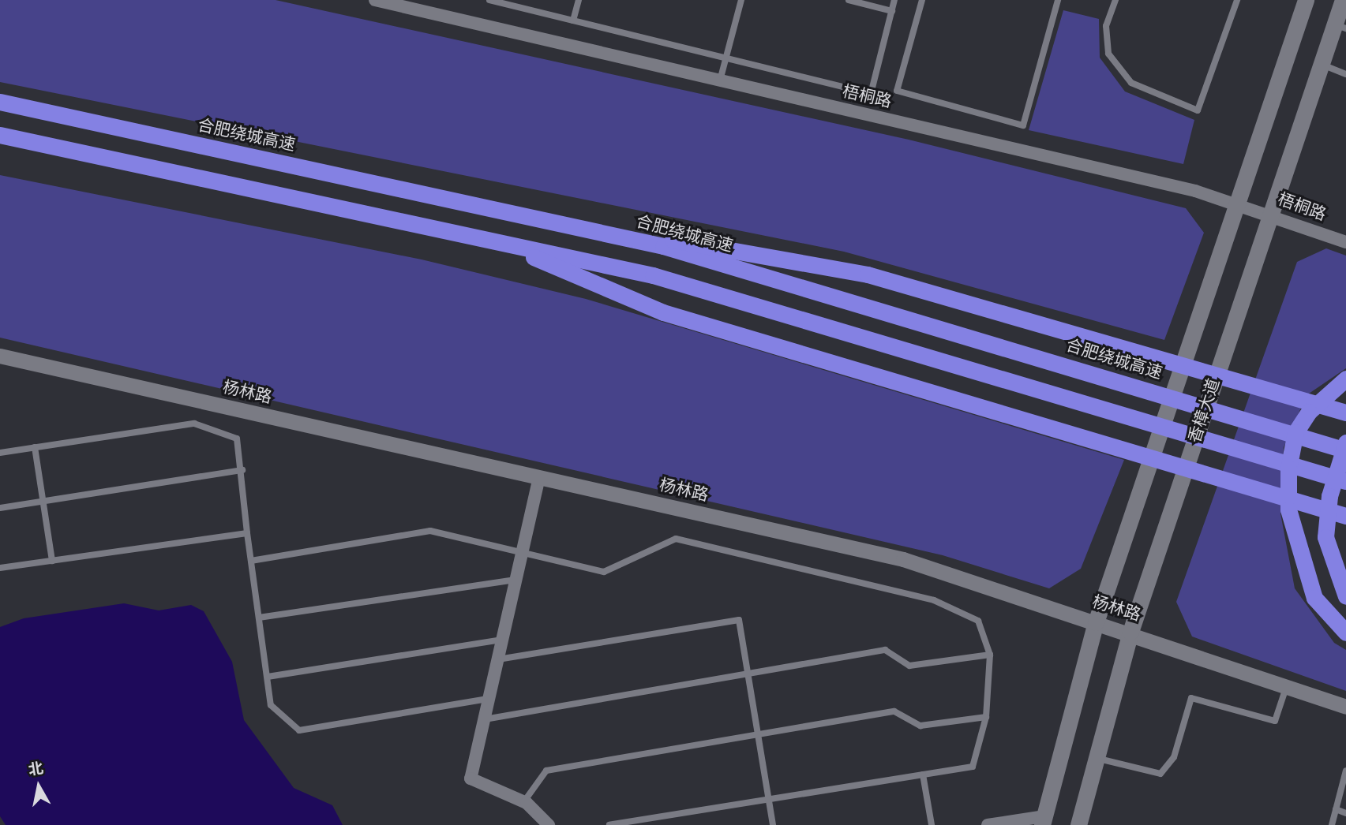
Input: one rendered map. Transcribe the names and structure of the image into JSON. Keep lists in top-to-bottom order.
{
  "streets": {
    "highway": ["合肥绕城高速"],
    "main road": ["香樟大道"],
    "street": ["梧桐路", "杨林路"]
  },
  "crossings": [
    ["梧桐路", "香樟大道"],
    ["杨林路", "香樟大道"]
  ],
  "north": "top"
}
